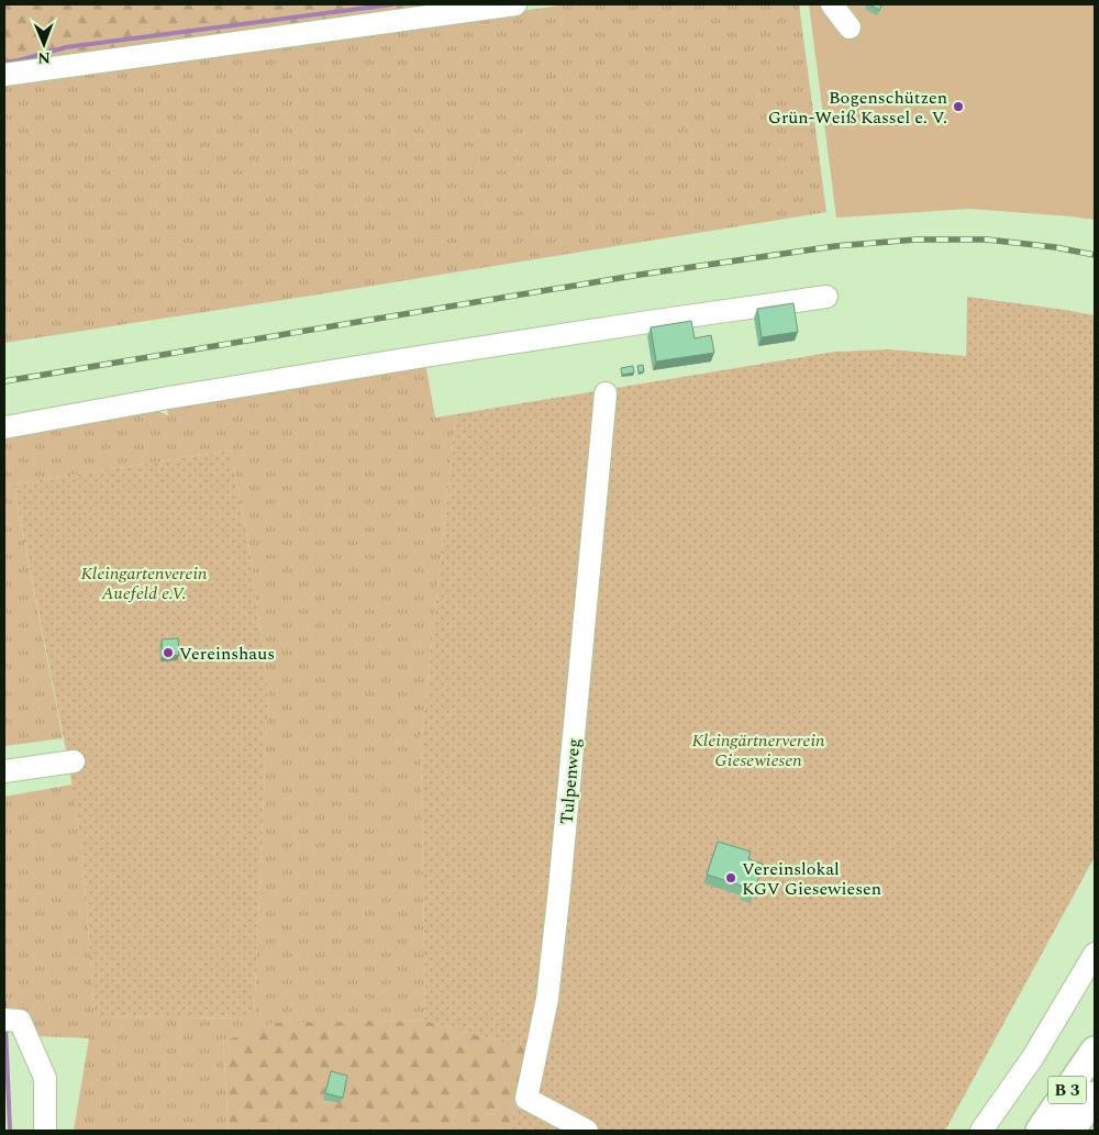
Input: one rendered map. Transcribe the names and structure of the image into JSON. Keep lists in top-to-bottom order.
{
  "streets": {
    "main road": ["B 3"],
    "lane": ["Tulpenweg"]
  },
  "parks": ["Kleingartenverein Auefeld e.V.", "Kleingärtnerverein Giesewiesen"],
  "places": ["Bogenschützen Grün-Weiß Kassel e. V.", "Vereinshaus", "Vereinslokal KGV Giesewiesen"],
  "north": "bottom"
}
